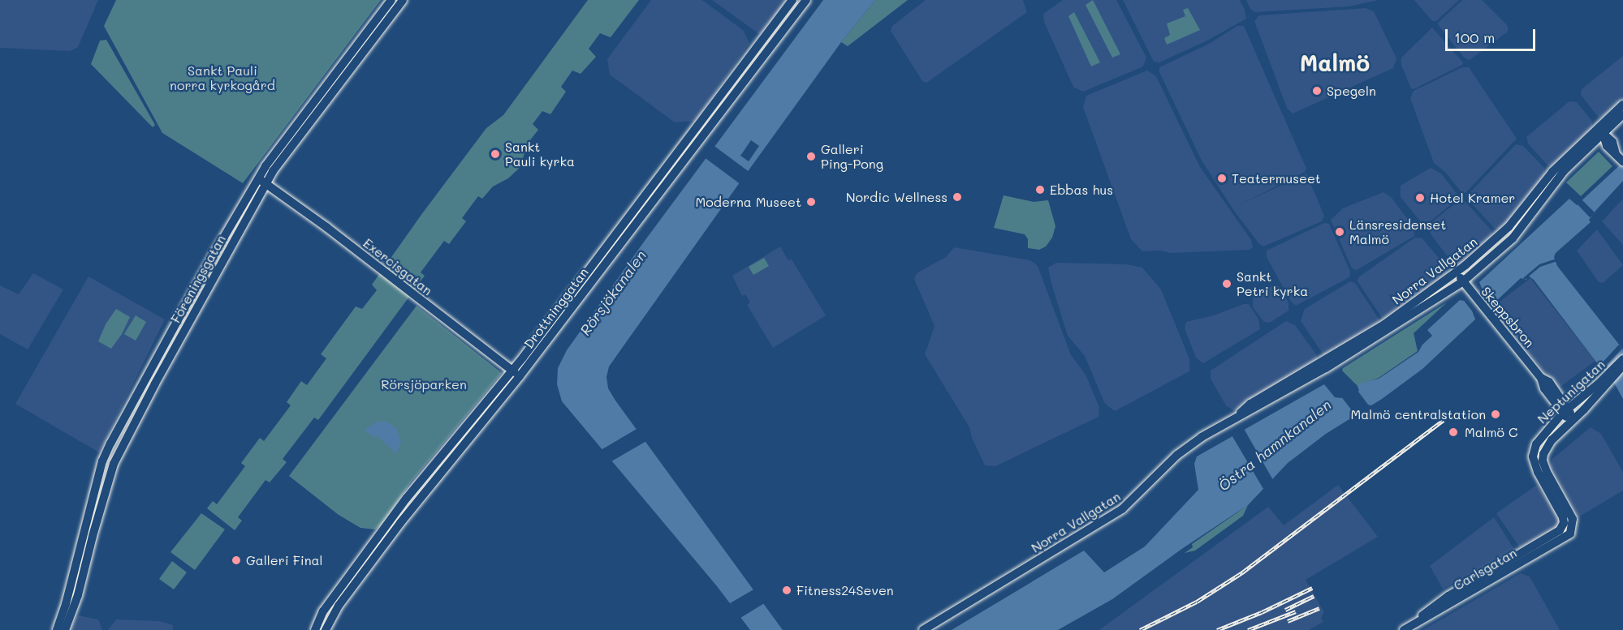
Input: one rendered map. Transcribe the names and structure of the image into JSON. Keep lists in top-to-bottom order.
{
  "streets": {
    "main road": [
      "Exercisgatan",
      "Norra Vallgatan",
      "Föreningsgatan",
      "Drottninggatan",
      "Skeppsbron",
      "Neptunigatan",
      "Carlsgatan"
    ]
  },
  "crossings": [
    ["Exercisgatan", "Föreningsgatan"],
    ["Exercisgatan", "Drottninggatan"],
    ["Norra Vallgatan", "Skeppsbron"],
    ["Skeppsbron", "Neptunigatan"],
    ["Neptunigatan", "Carlsgatan"]
  ],
  "districts": ["Malmö"],
  "water": ["Rörsjökanalen", "Östra hamnkanalen"],
  "parks": ["Sankt Pauli norra kyrkogård", "Rörsjöparken"],
  "places": [
    "Spegeln",
    "Sankt Pauli kyrka",
    "Galleri Ping-Pong",
    "Teatermuseet",
    "Ebbas hus",
    "Nordic Wellness",
    "Hotel Kramer",
    "Moderna Museet",
    "Länsresidenset Malmö",
    "Sankt Petri kyrka",
    "Malmö centralstation",
    "Malmö C",
    "Galleri Final",
    "Fitness24Seven"
  ],
  "scale_bar": "100 m"
}
